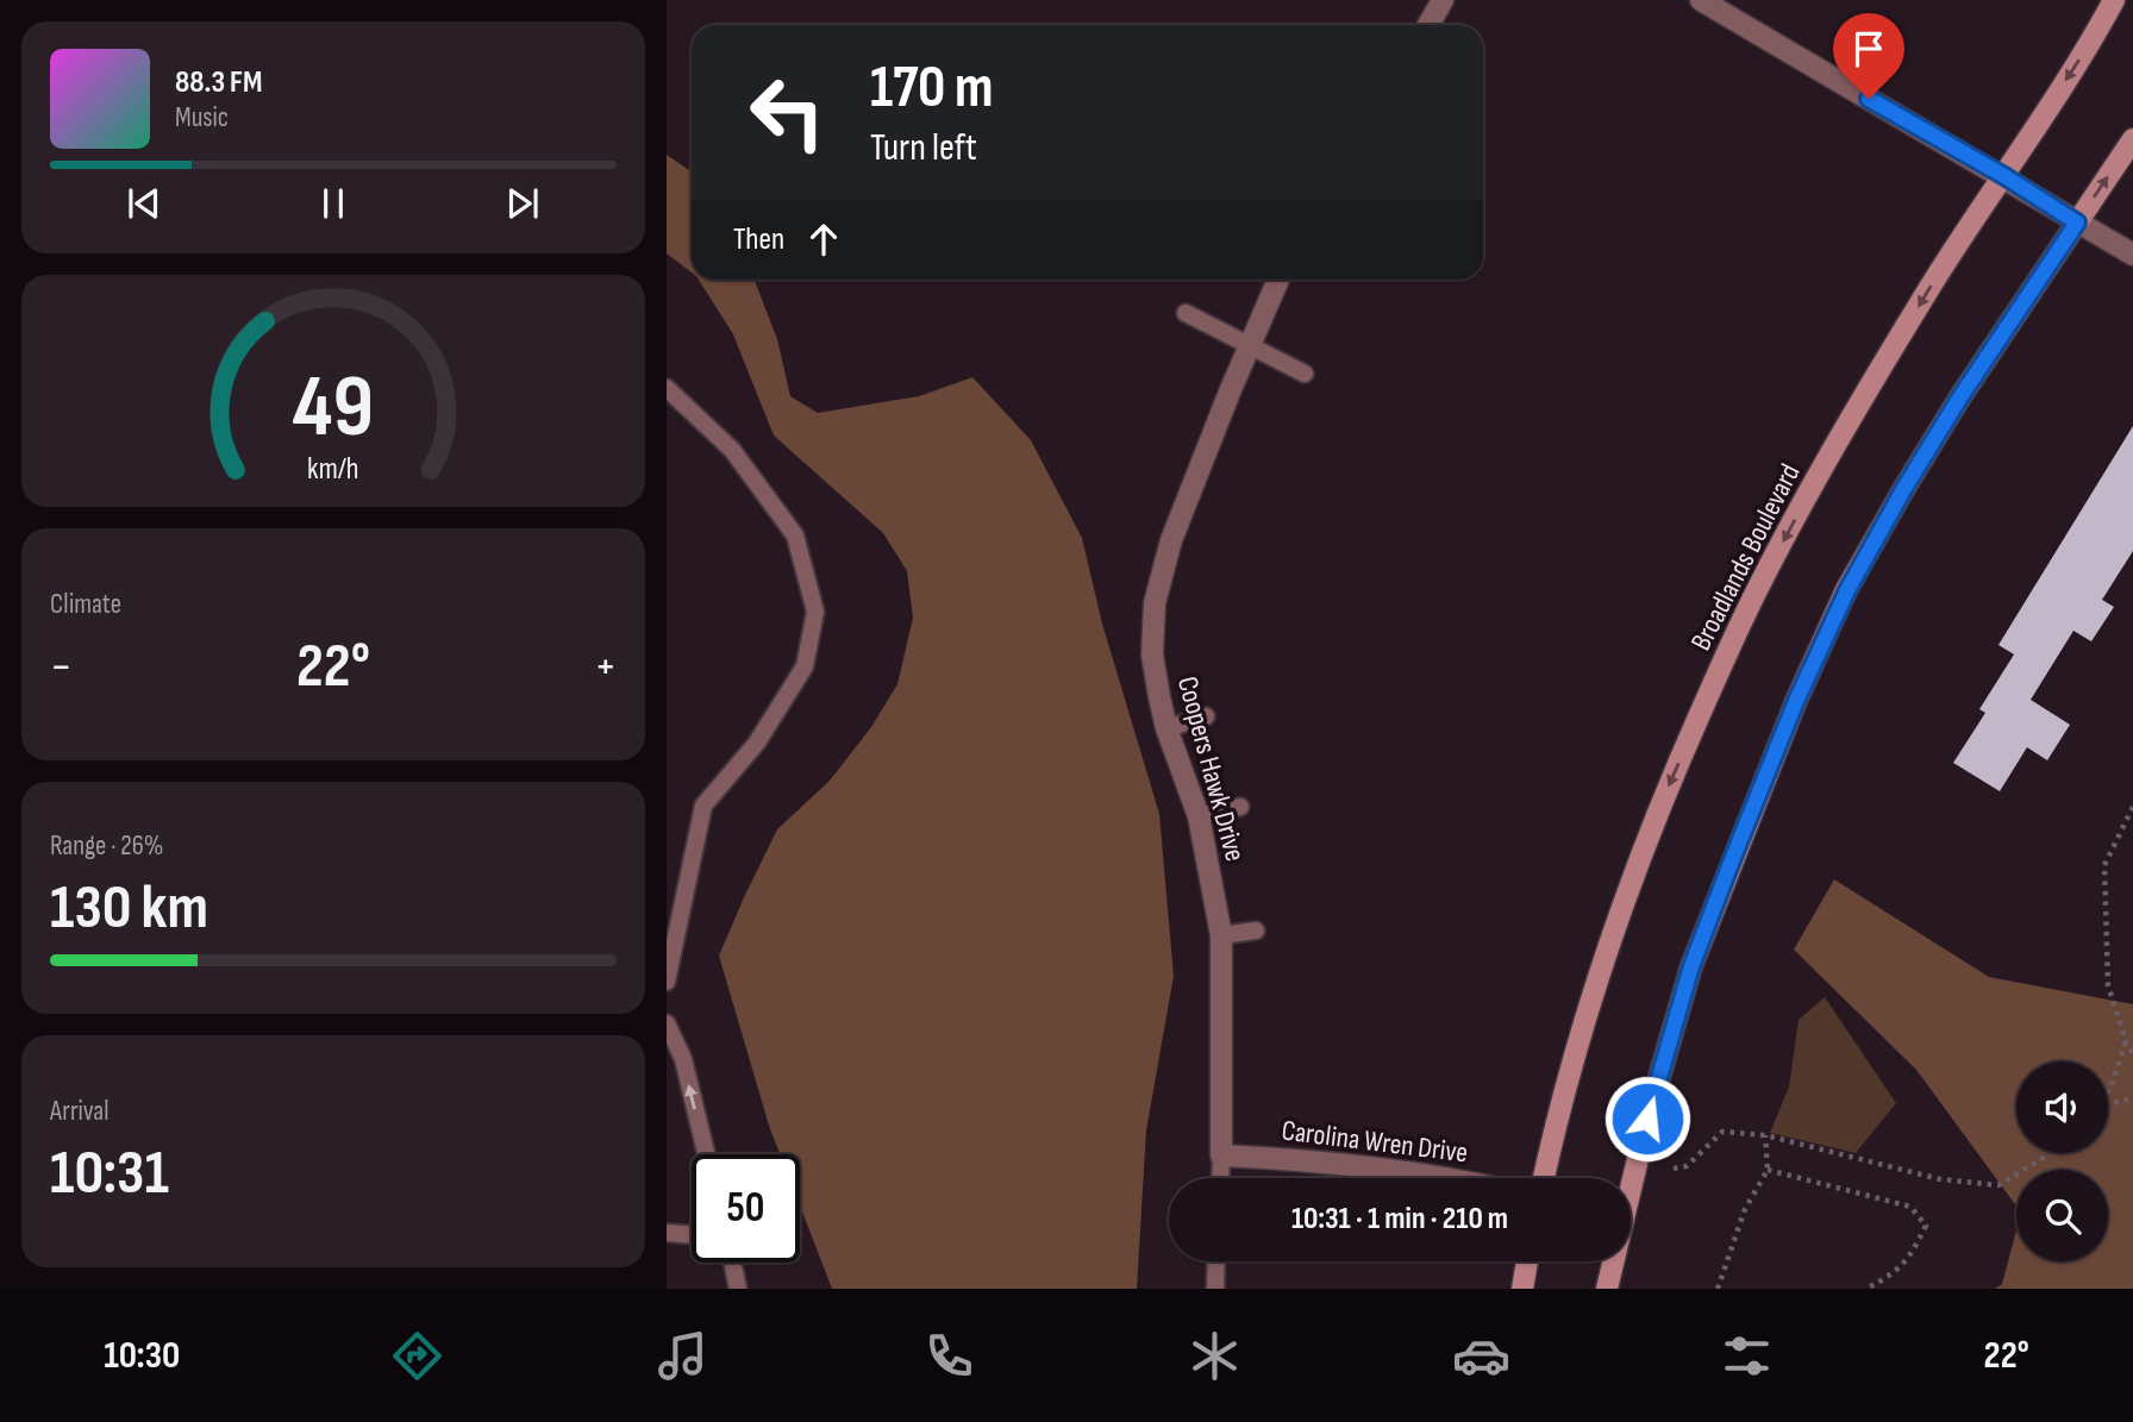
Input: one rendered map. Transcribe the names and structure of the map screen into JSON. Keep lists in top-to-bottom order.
{
  "streets": {
    "main road": ["Broadlands Boulevard"],
    "street": ["Coopers Hawk Drive", "Carolina Wren Drive"]
  },
  "crossings": [
    ["Coopers Hawk Drive", "Carolina Wren Drive"]
  ],
  "page": {
    "turn": ["170 m", "Turn left"],
    "song": ["88.3 FM", "Music"],
    "then": "Then",
    "tile": [
      "Climate",
      ["Range · 26%", "130 km"],
      ["Arrival", "10:31"]
    ],
    "heat": ["−", "22°", "+"],
    "limit": "50",
    "trip": "10:31 · 1 min · 210 m",
    "tabs": ["10:30", "22°"],
    "gauge": ["49", "km/h"]
  }
}
